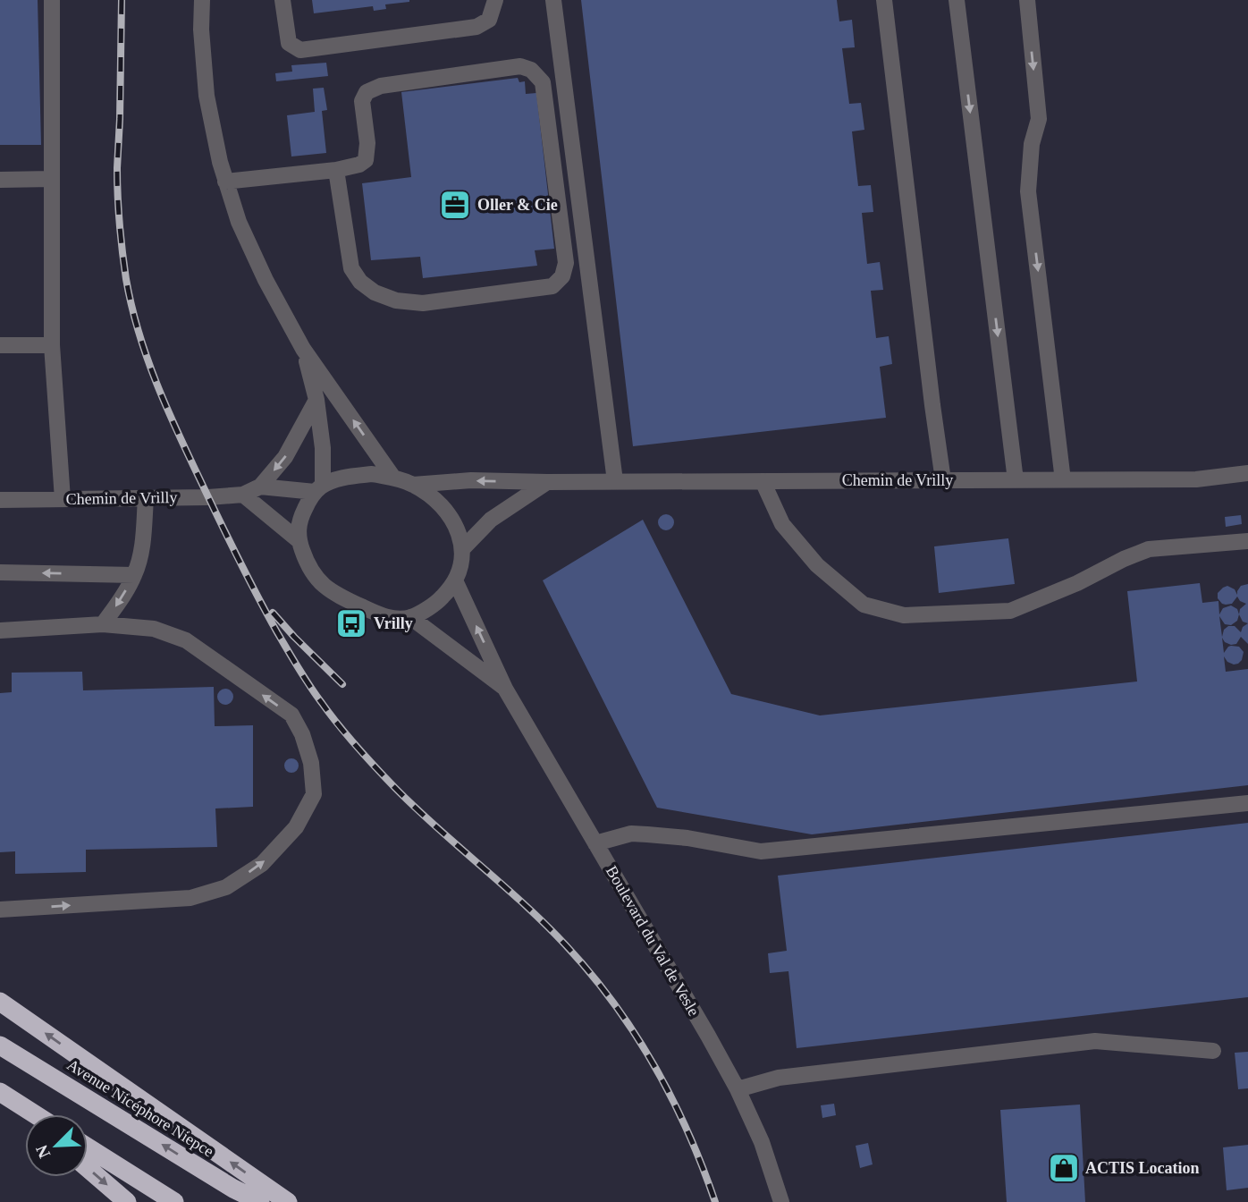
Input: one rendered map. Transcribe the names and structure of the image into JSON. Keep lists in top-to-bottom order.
{
  "streets": {
    "highway": ["Avenue Nicéphore Niepce"],
    "street": ["Chemin de Vrilly", "Boulevard du Val de Vesle"]
  },
  "crossings": [
    ["Chemin de Vrilly", "Boulevard du Val de Vesle"]
  ],
  "places": {
    "office": ["Oller & Cie"],
    "bus stop": ["Vrilly"],
    "shop": ["ACTIS Location"]
  },
  "north": "bottom left"
}
